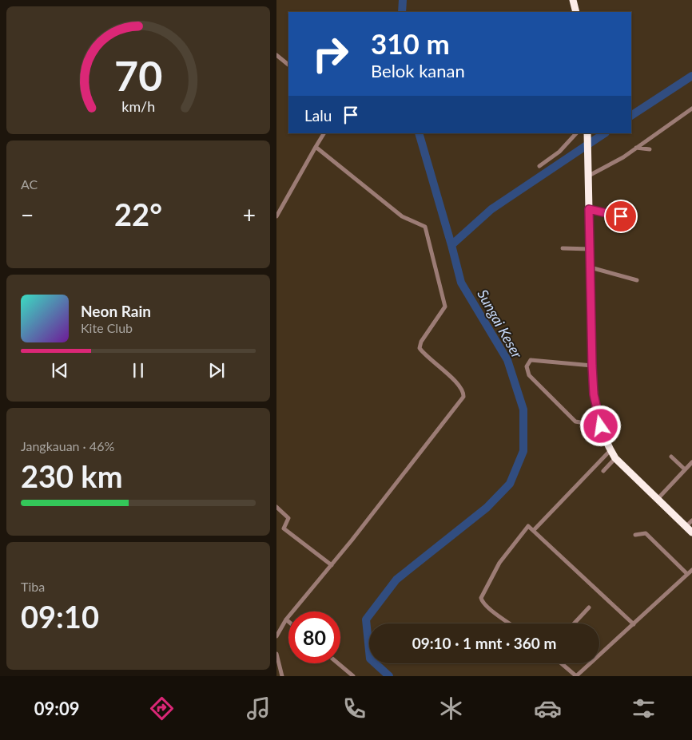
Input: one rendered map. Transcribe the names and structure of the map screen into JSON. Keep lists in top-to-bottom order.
{
  "water": ["Sungai Keser"],
  "page": {
    "turn": ["310 m", "Belok kanan"],
    "then": "Lalu",
    "tile": [
      "AC",
      ["Jangkauan · 46%", "230 km"],
      ["Tiba", "09:10"]
    ],
    "heat": ["−", "22°", "+"],
    "song": ["Neon Rain", "Kite Club"],
    "limit": "80",
    "trip": "09:10 · 1 mnt · 360 m",
    "tabs": "09:09",
    "gauge": ["70", "km/h"]
  }
}
